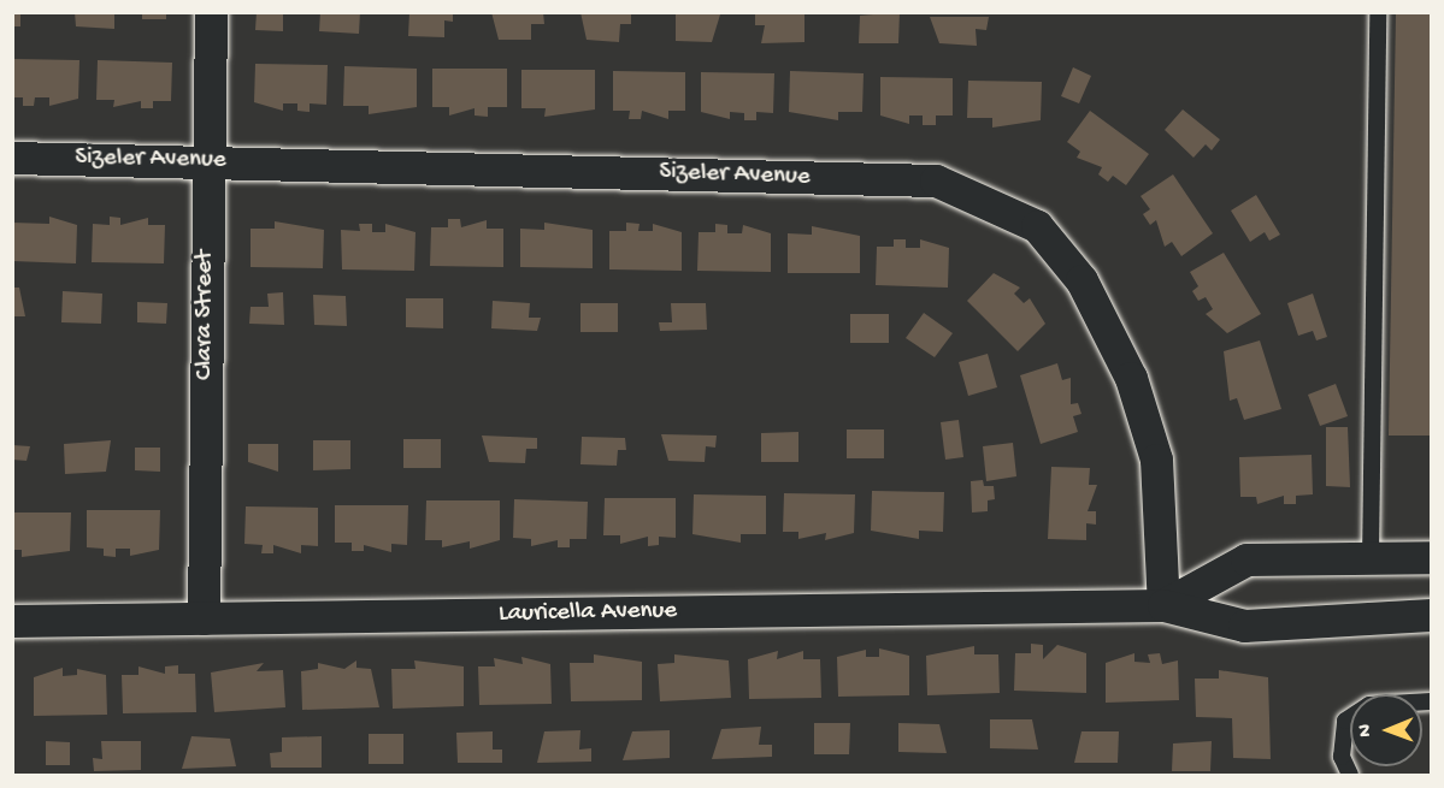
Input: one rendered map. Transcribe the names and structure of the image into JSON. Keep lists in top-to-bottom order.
{
  "streets": {
    "street": ["Sizeler Avenue", "Clara Street", "Lauricella Avenue"]
  },
  "crossings": [
    ["Sizeler Avenue", "Clara Street"],
    ["Sizeler Avenue", "Lauricella Avenue"],
    ["Clara Street", "Lauricella Avenue"]
  ],
  "north": "left"
}
